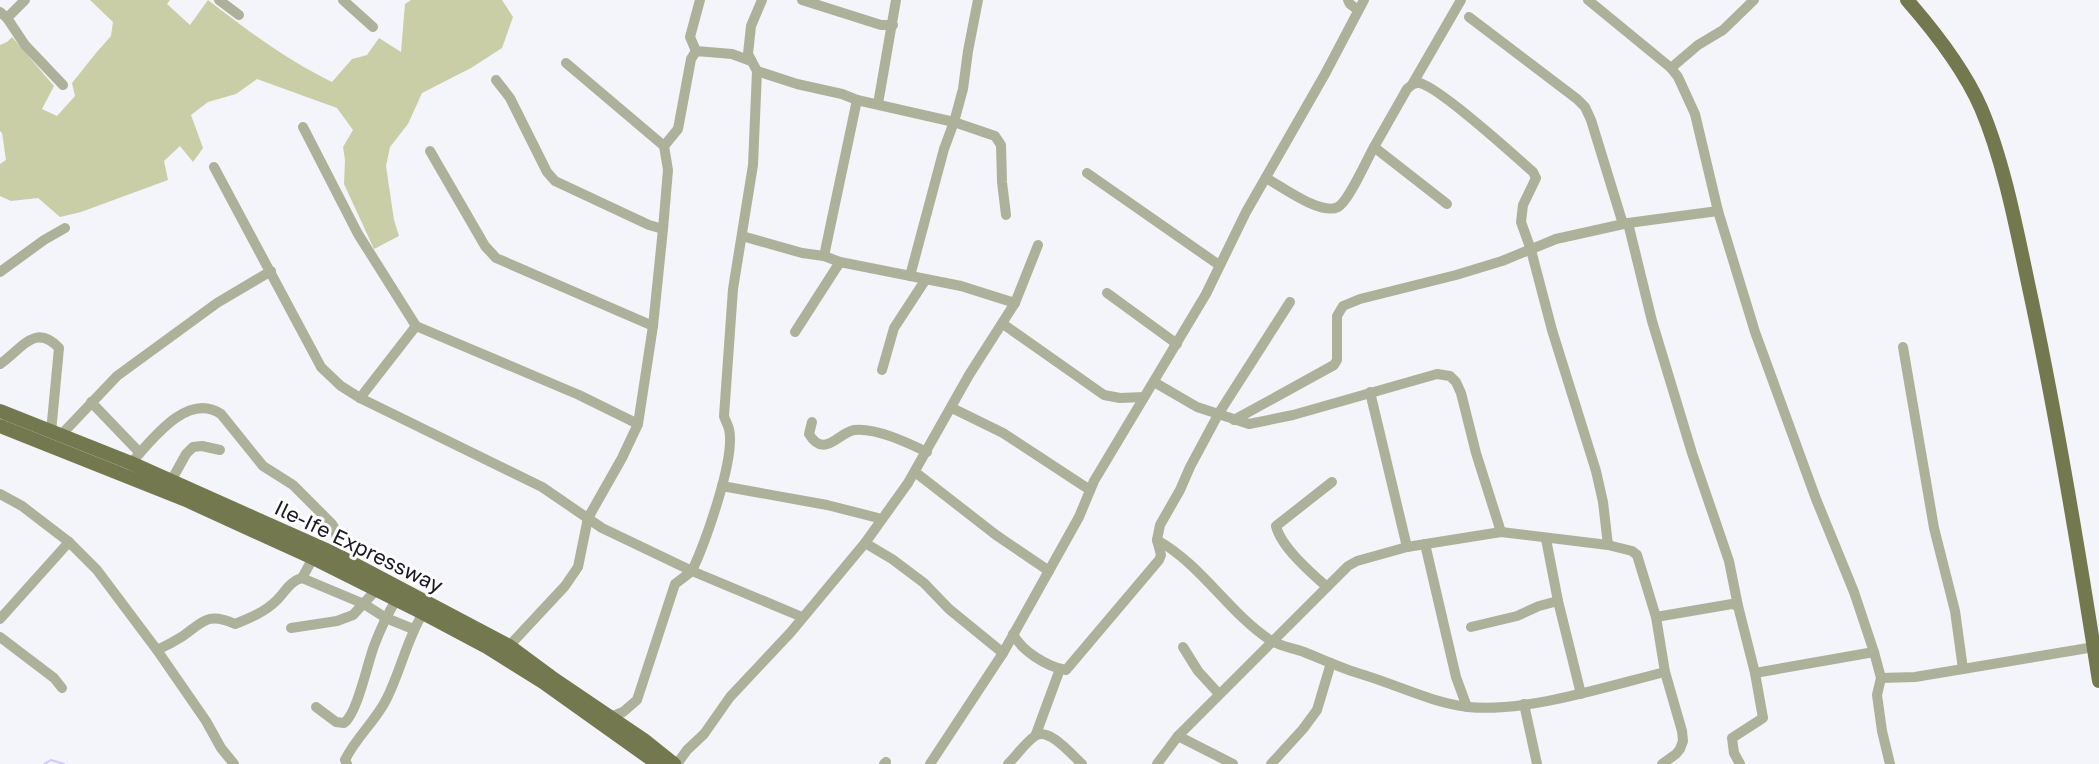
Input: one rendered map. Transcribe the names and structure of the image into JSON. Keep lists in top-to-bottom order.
{
  "streets": {
    "main road": ["Ile-Ife Expressway"]
  }
}
